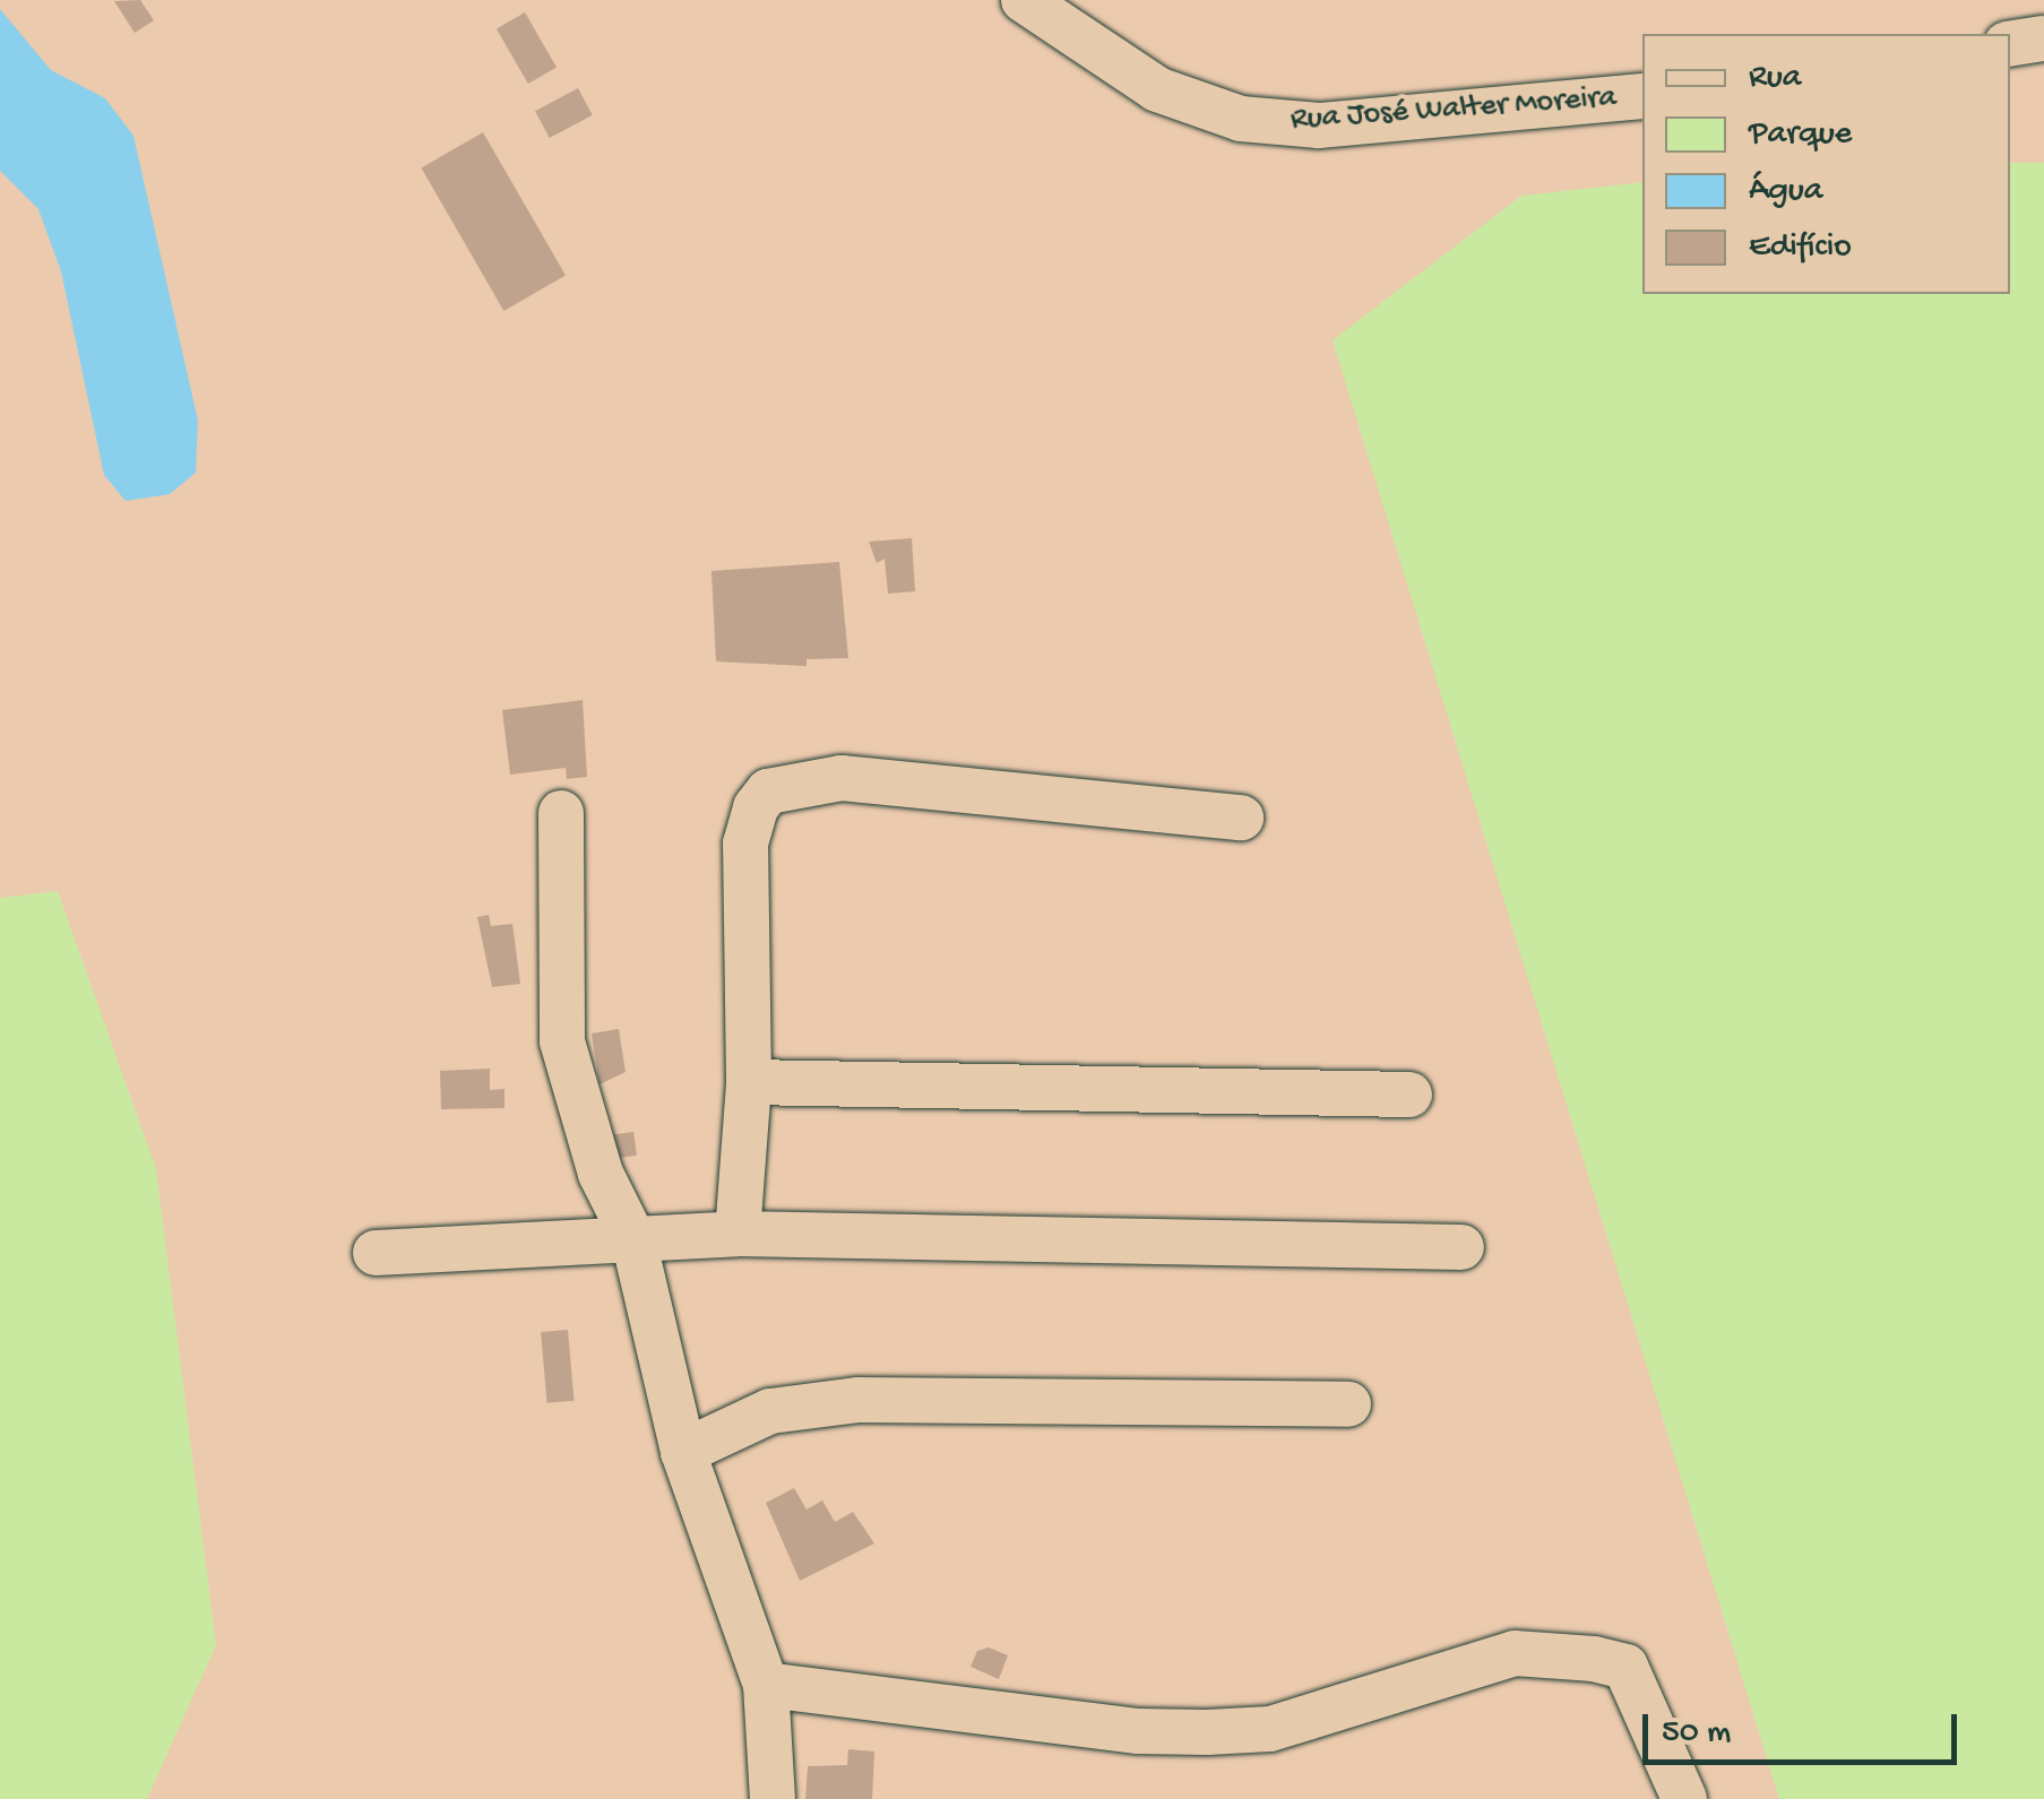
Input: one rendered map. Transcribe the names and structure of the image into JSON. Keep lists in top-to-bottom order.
{
  "streets": {
    "street": ["Rua José Walter Moreira"]
  },
  "legend": [
    "Rua",
    "Parque",
    "Água",
    "Edifício"
  ],
  "scale_bar": "50 m"
}
